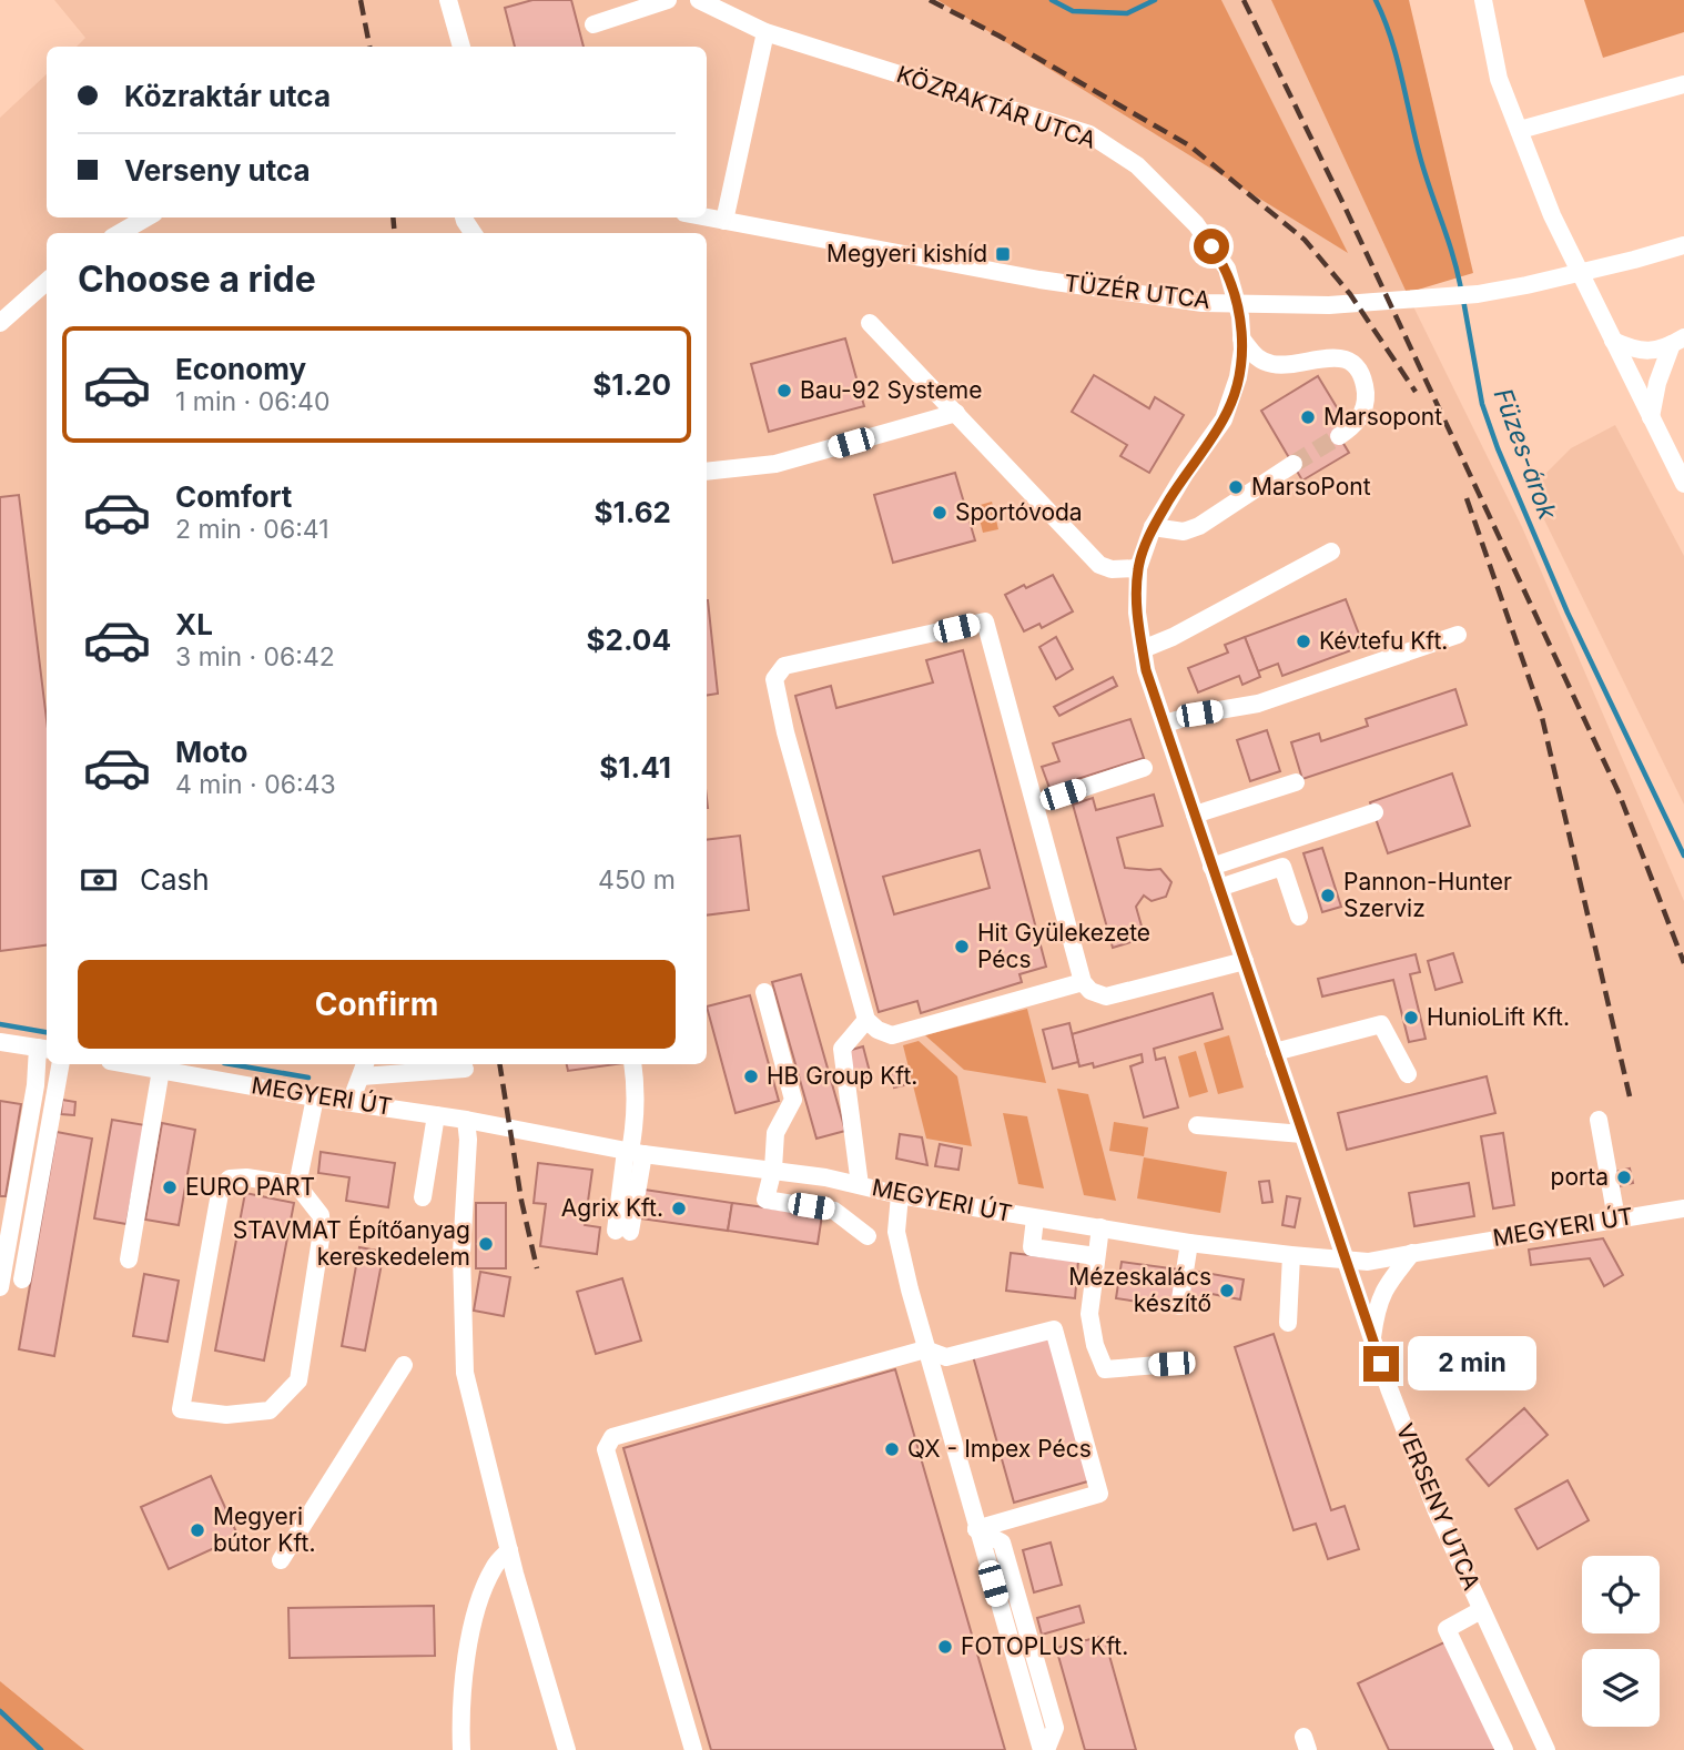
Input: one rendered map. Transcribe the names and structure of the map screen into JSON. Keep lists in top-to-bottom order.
{
  "streets": {
    "street": [
      "KÖZRAKTÁR UTCA",
      "TÜZÉR UTCA",
      "MEGYERI ÚT",
      "VERSENY UTCA"
    ]
  },
  "crossings": [
    ["KÖZRAKTÁR UTCA", "MEGYERI ÚT"],
    ["KÖZRAKTÁR UTCA", "VERSENY UTCA"],
    ["MEGYERI ÚT", "VERSENY UTCA"]
  ],
  "water": ["Füzes-árok"],
  "places": {
    "transit": ["Megyeri kishíd"],
    "other": [
      "Bau-92 Systeme",
      "Marsopont",
      "MarsoPont",
      "Sportóvoda",
      "Kévtefu Kft.",
      "Pannon-Hunter Szerviz",
      "Hit Gyülekezete Pécs",
      "HunioLift Kft.",
      "HB Group Kft.",
      "porta",
      "EURO PART",
      "Agrix Kft.",
      "STAVMAT Építőanyag kereskedelem",
      "Mézeskalács készítő",
      "QX - Impex Pécs",
      "Megyeri bútor Kft.",
      "FOTOPLUS Kft."
    ]
  },
  "page": {
    "banner": ["Közraktár utca", "Verseny utca"],
    "heading": "Choose a ride",
    "list": [
      {
        "name": "Economy",
        "note": "1 min · 06:40",
        "value": "$1.20"
      },
      {
        "name": "Comfort",
        "note": "2 min · 06:41",
        "value": "$1.62"
      },
      {
        "name": "XL",
        "note": "3 min · 06:42",
        "value": "$2.04"
      },
      {
        "name": "Moto",
        "note": "4 min · 06:43",
        "value": "$1.41"
      }
    ],
    "pay": ["Cash", "450 m"],
    "buttons": "Confirm",
    "bubble": "2 min"
  }
}
